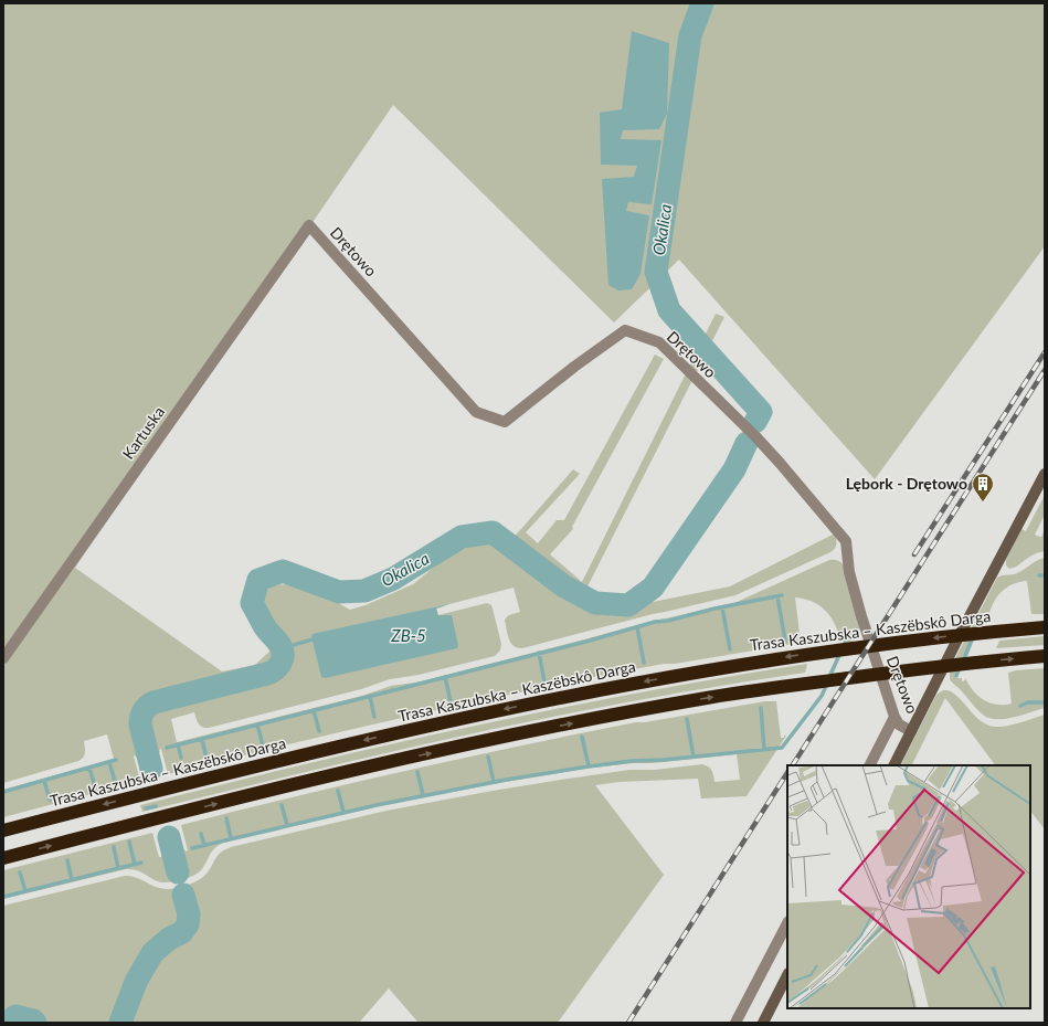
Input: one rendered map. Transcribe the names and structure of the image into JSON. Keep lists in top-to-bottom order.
{
  "streets": {
    "highway": ["Trasa Kaszubska – Kaszëbskô Darga"],
    "street": ["Drętowo", "Kartuska"]
  },
  "crossings": [
    ["Drętowo", "Kartuska"]
  ],
  "water": ["Okalica", "ZB-5"],
  "places": {
    "building": ["Lębork - Drętowo"]
  }
}
